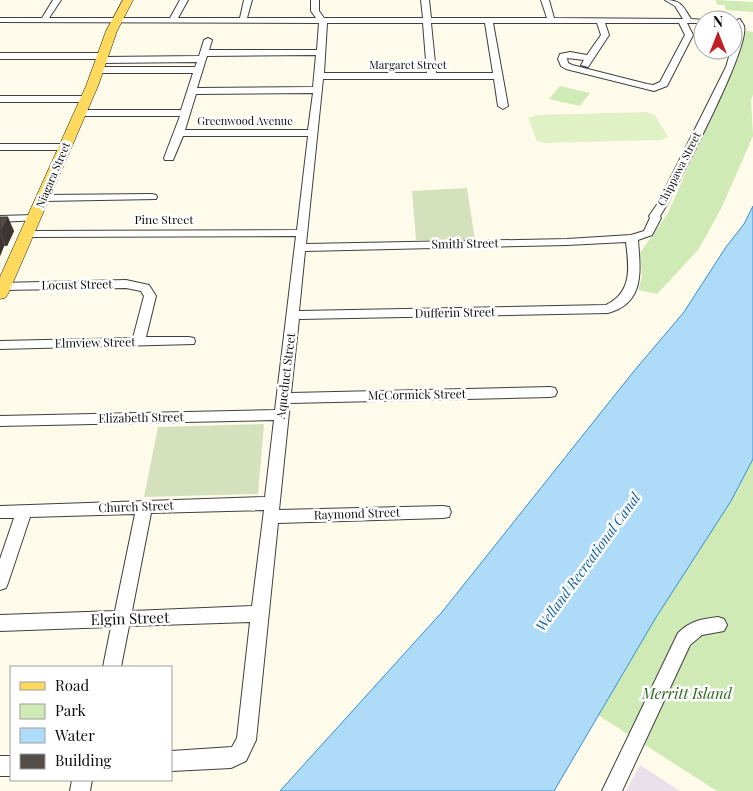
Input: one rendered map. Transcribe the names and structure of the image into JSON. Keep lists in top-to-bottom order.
{
  "streets": {
    "main road": ["Niagara Street"],
    "street": [
      "Margaret Street",
      "Greenwood Avenue",
      "Chippawa Street",
      "Pine Street",
      "Smith Street",
      "Locust Street",
      "Dufferin Street",
      "Elmview Street",
      "Aqueduct Street",
      "McCormick Street",
      "Elizabeth Street",
      "Church Street",
      "Raymond Street",
      "Elgin Street"
    ]
  },
  "crossings": [
    ["Margaret Street", "Aqueduct Street"],
    ["Greenwood Avenue", "Aqueduct Street"],
    ["Chippawa Street", "Smith Street"],
    ["Chippawa Street", "Dufferin Street"],
    ["Niagara Street", "Pine Street"],
    ["Niagara Street", "Locust Street"],
    ["Pine Street", "Aqueduct Street"],
    ["Smith Street", "Dufferin Street"],
    ["Smith Street", "Aqueduct Street"],
    ["Locust Street", "Elmview Street"],
    ["Dufferin Street", "Aqueduct Street"],
    ["Aqueduct Street", "McCormick Street"],
    ["Aqueduct Street", "Elizabeth Street"],
    ["Aqueduct Street", "Church Street"],
    ["Aqueduct Street", "Raymond Street"],
    ["Aqueduct Street", "Elgin Street"],
    ["Church Street", "Raymond Street"]
  ],
  "water": ["Welland Recreational Canal"],
  "parks": ["Merritt Island"],
  "legend": [
    "Road",
    "Park",
    "Water",
    "Building"
  ],
  "north": "top"
}
